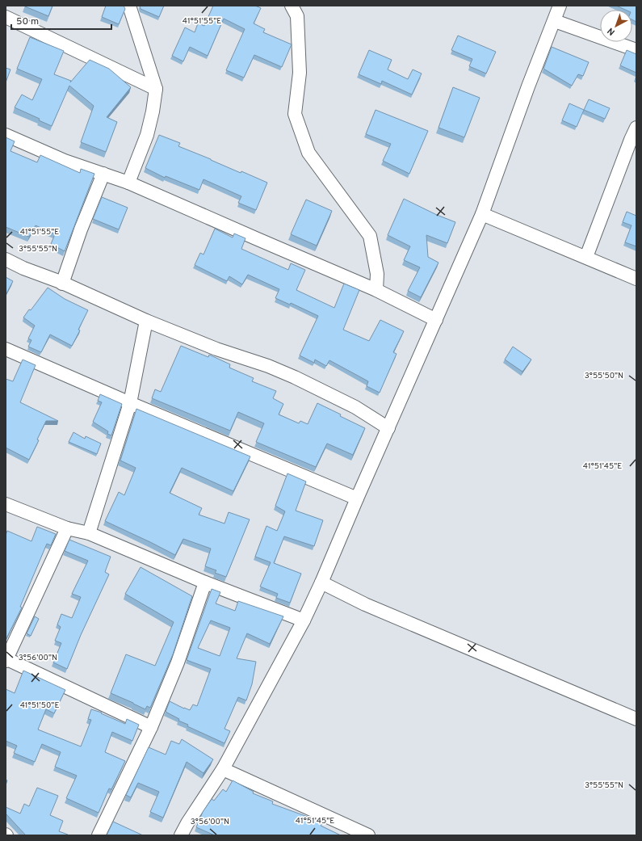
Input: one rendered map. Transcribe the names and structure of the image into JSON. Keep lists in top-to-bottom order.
{
  "scale_bar": "50 m",
  "north": "bottom left",
  "coordinates": [
    "41°51'55\"E",
    "3°55'55\"N",
    "3°55'50\"N",
    "41°51'45\"E",
    "3°56'00\"N",
    "41°51'50\"E"
  ]
}
